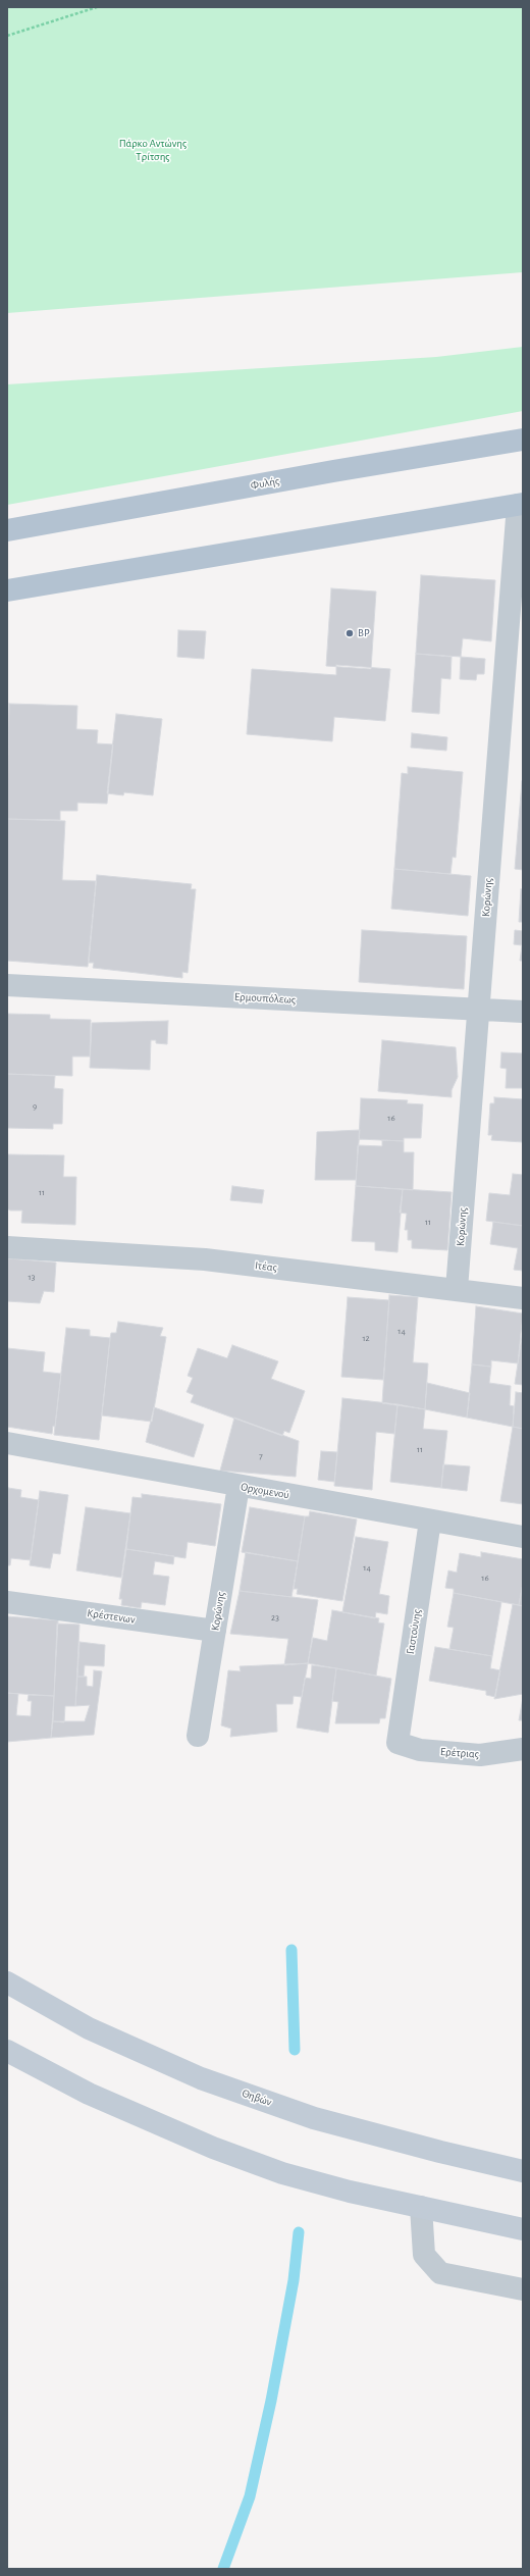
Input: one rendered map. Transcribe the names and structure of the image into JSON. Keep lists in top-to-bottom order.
{
  "streets": {
    "main road": ["Φυλής", "Θηβών"],
    "street": [
      "Κορώνης",
      "Ερμουπόλεως",
      "Ιτέας",
      "Ορχομενού",
      "Κρέστενων",
      "Γαστούνης",
      "Ερέτριας"
    ]
  },
  "crossings": [
    ["Κορώνης", "Ερμουπόλεως"],
    ["Κορώνης", "Ιτέας"],
    ["Κορώνης", "Ορχομενού"],
    ["Κορώνης", "Κρέστενων"],
    ["Ορχομενού", "Γαστούνης"],
    ["Γαστούνης", "Ερέτριας"]
  ],
  "parks": ["Πάρκο Αντώνης Τρίτσης"],
  "places": ["BP"],
  "house_numbers": [
    "9",
    "16",
    "11",
    "11",
    "13",
    "14",
    "12",
    "11",
    "7",
    "14",
    "16",
    "23"
  ]
}
